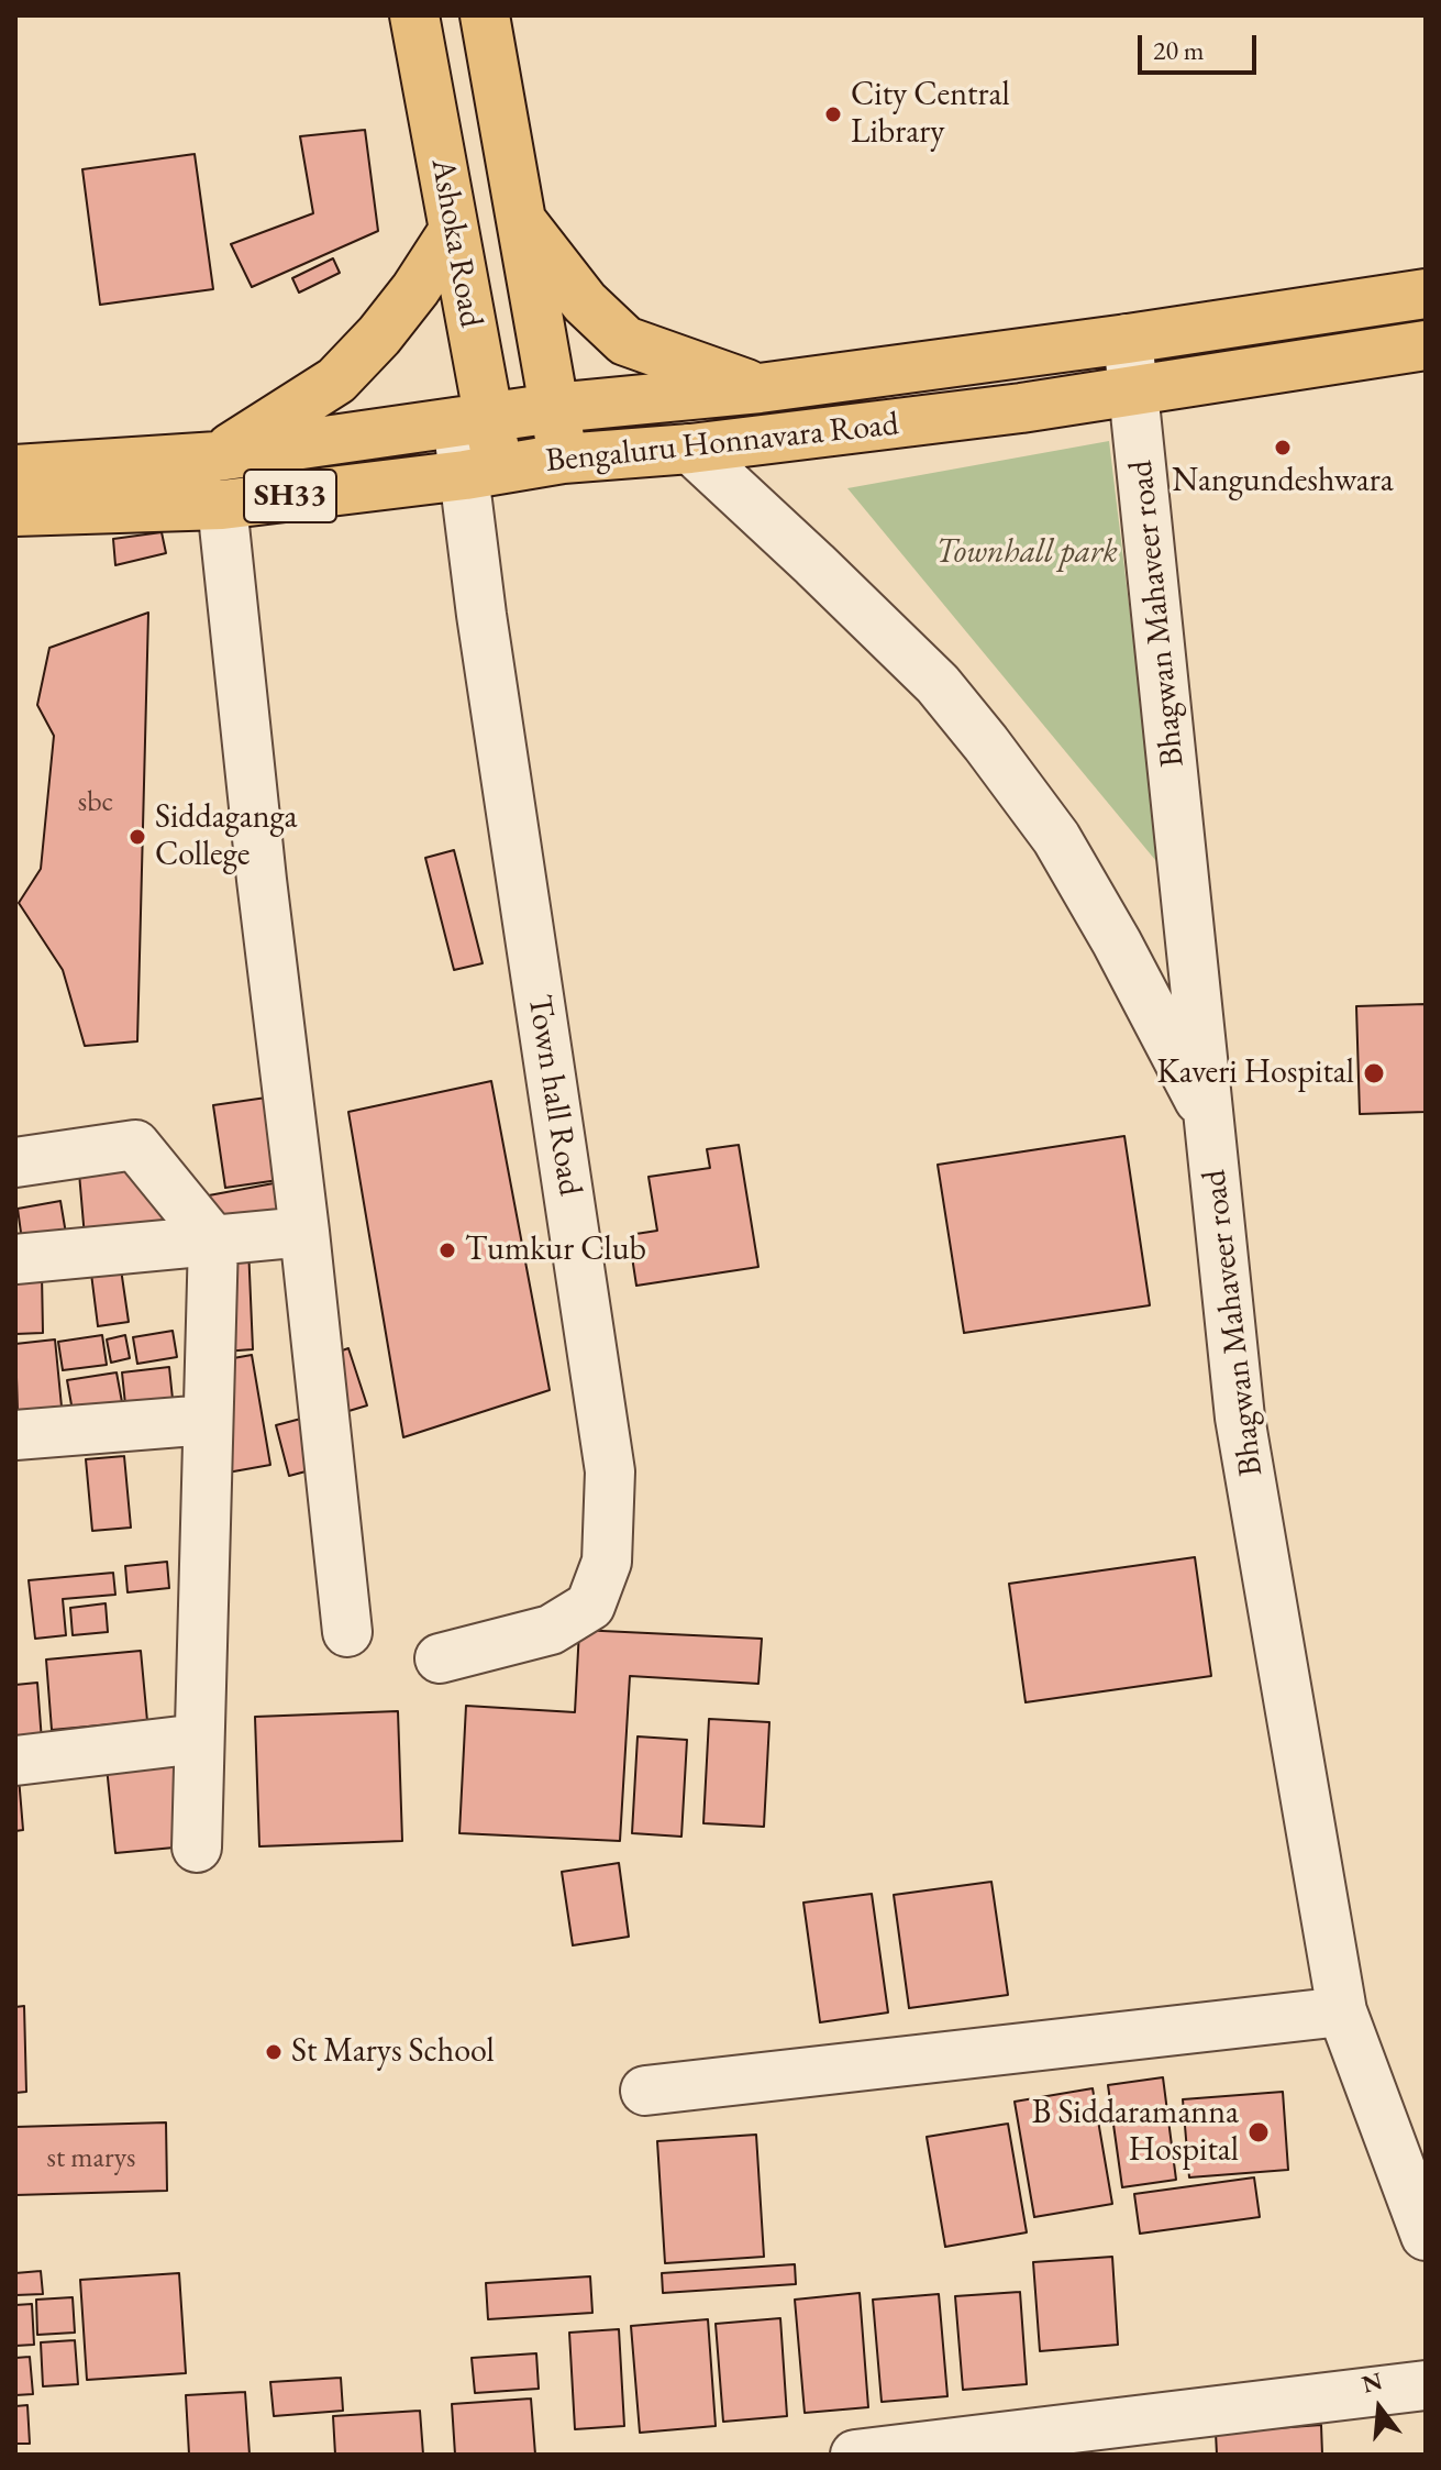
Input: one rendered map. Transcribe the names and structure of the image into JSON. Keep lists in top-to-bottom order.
{
  "streets": {
    "main road": ["Ashoka Road", "Bengaluru Honnavara Road", "SH33"],
    "street": ["Bhagwan Mahaveer road", "Town hall Road"]
  },
  "crossings": [
    ["Ashoka Road", "Bengaluru Honnavara Road"],
    ["Ashoka Road", "SH33"],
    ["Ashoka Road", "Town hall Road"],
    ["Bengaluru Honnavara Road", "SH33"],
    ["Bengaluru Honnavara Road", "Bhagwan Mahaveer road"],
    ["Bengaluru Honnavara Road", "Town hall Road"]
  ],
  "parks": ["Townhall park"],
  "places": [
    "City Central Library",
    "Nangundeshwara",
    "Siddaganga College",
    "Kaveri Hospital",
    "Tumkur Club",
    "St Marys School",
    "B Siddaramanna Hospital"
  ],
  "house_numbers": ["sbc", "st marys"],
  "scale_bar": "20 m",
  "north": "top"
}
